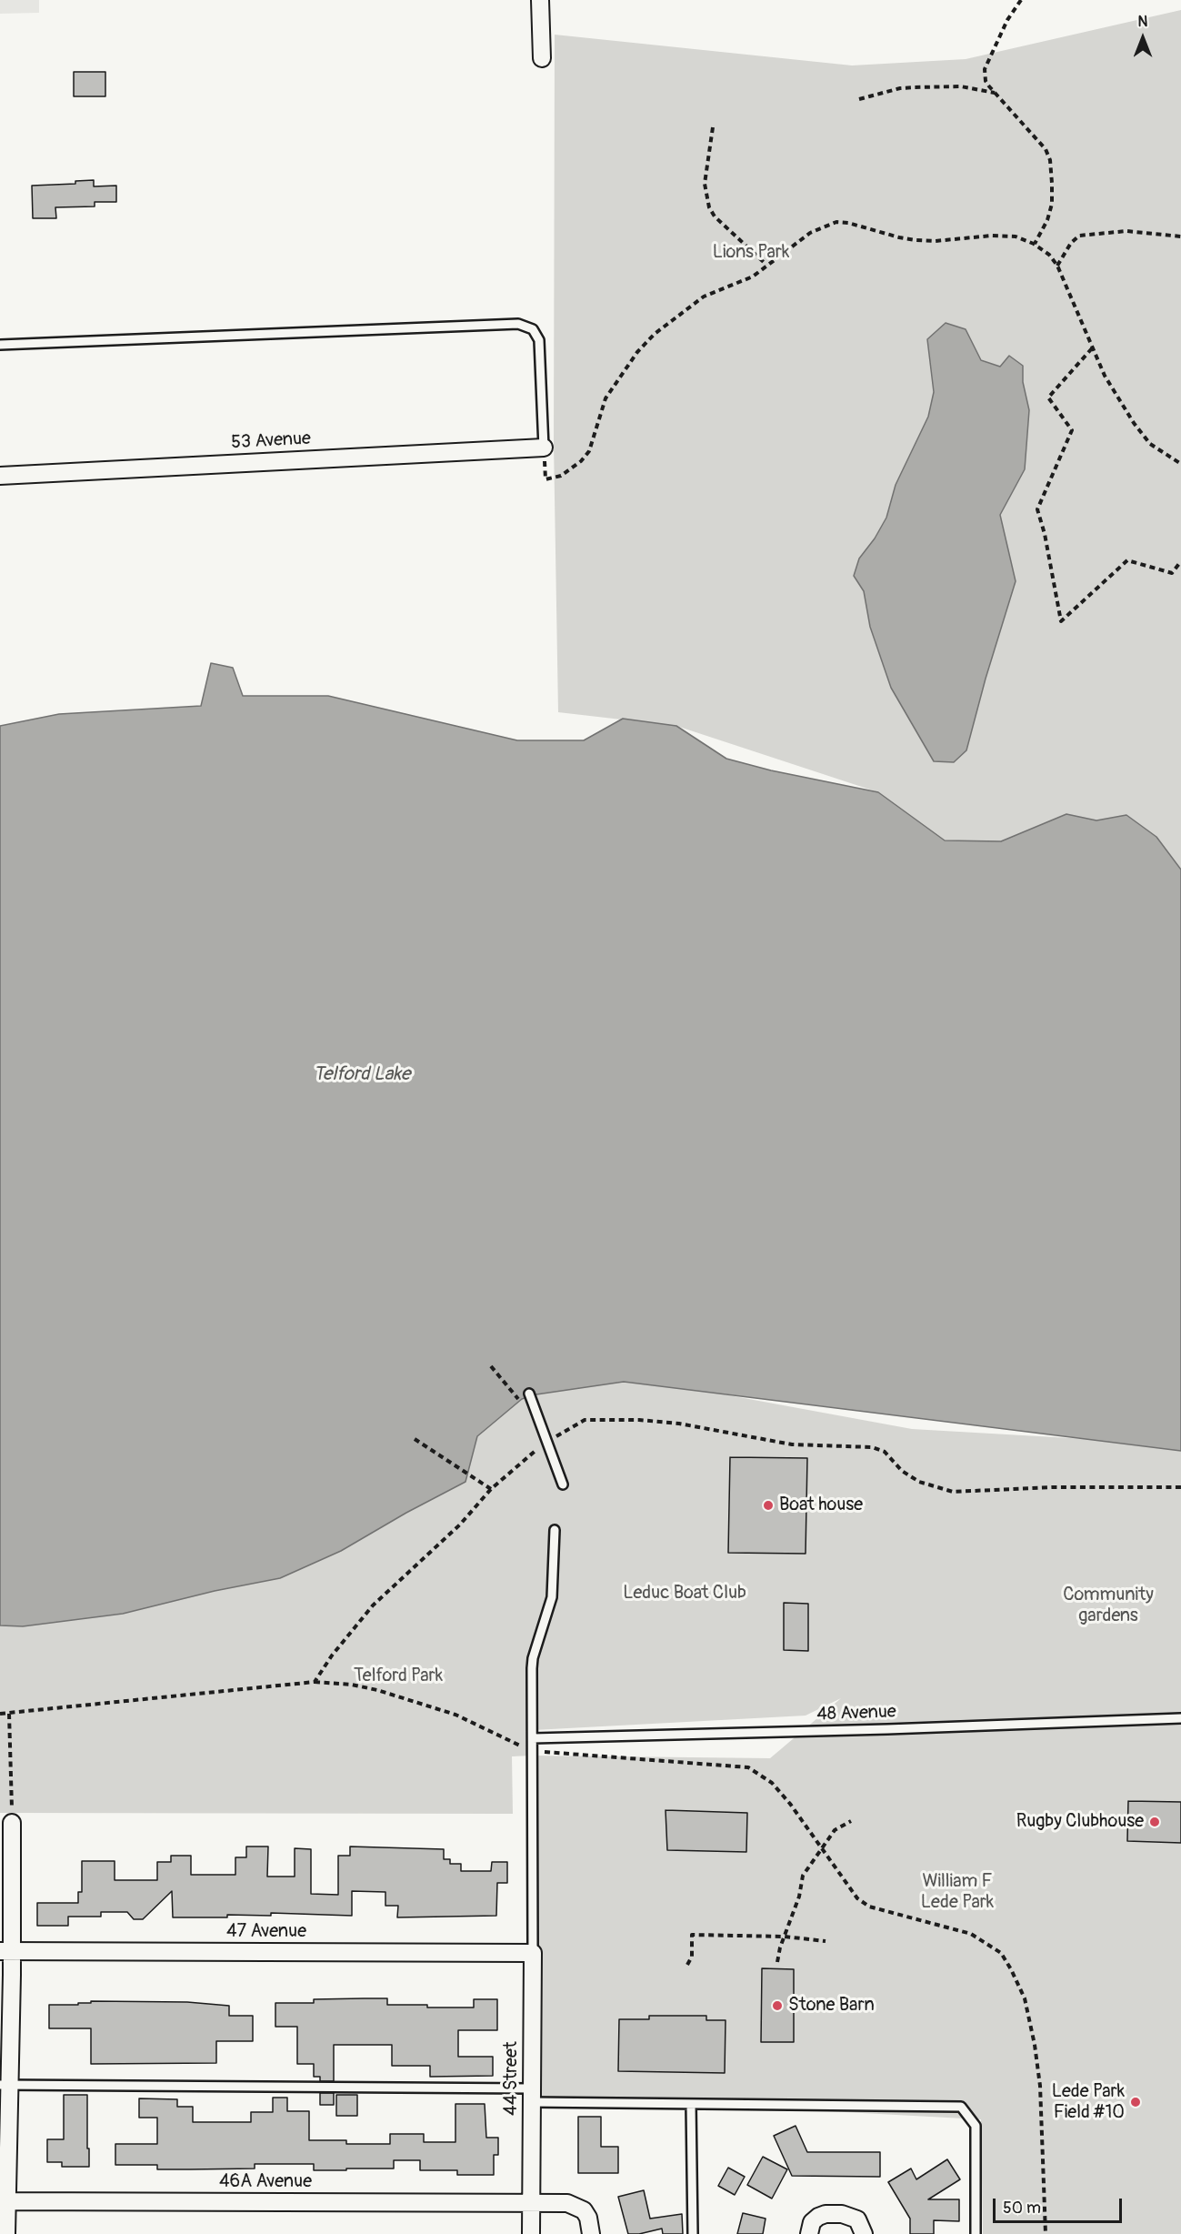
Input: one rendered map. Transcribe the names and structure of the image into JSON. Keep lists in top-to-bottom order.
{
  "streets": {
    "street": [
      "53 Avenue",
      "47 Avenue",
      "44 Street",
      "46A Avenue"
    ],
    "lane": ["48 Avenue"]
  },
  "crossings": [
    ["47 Avenue", "44 Street"],
    ["44 Street", "46A Avenue"]
  ],
  "water": ["Telford Lake"],
  "parks": [
    "Lions Park",
    "Leduc Boat Club",
    "Community gardens",
    "Telford Park",
    "William F Lede Park"
  ],
  "places": [
    "Boat house",
    "Rugby Clubhouse",
    "Stone Barn",
    "Lede Park Field #10"
  ],
  "scale_bar": "50 m",
  "north": "top"
}
